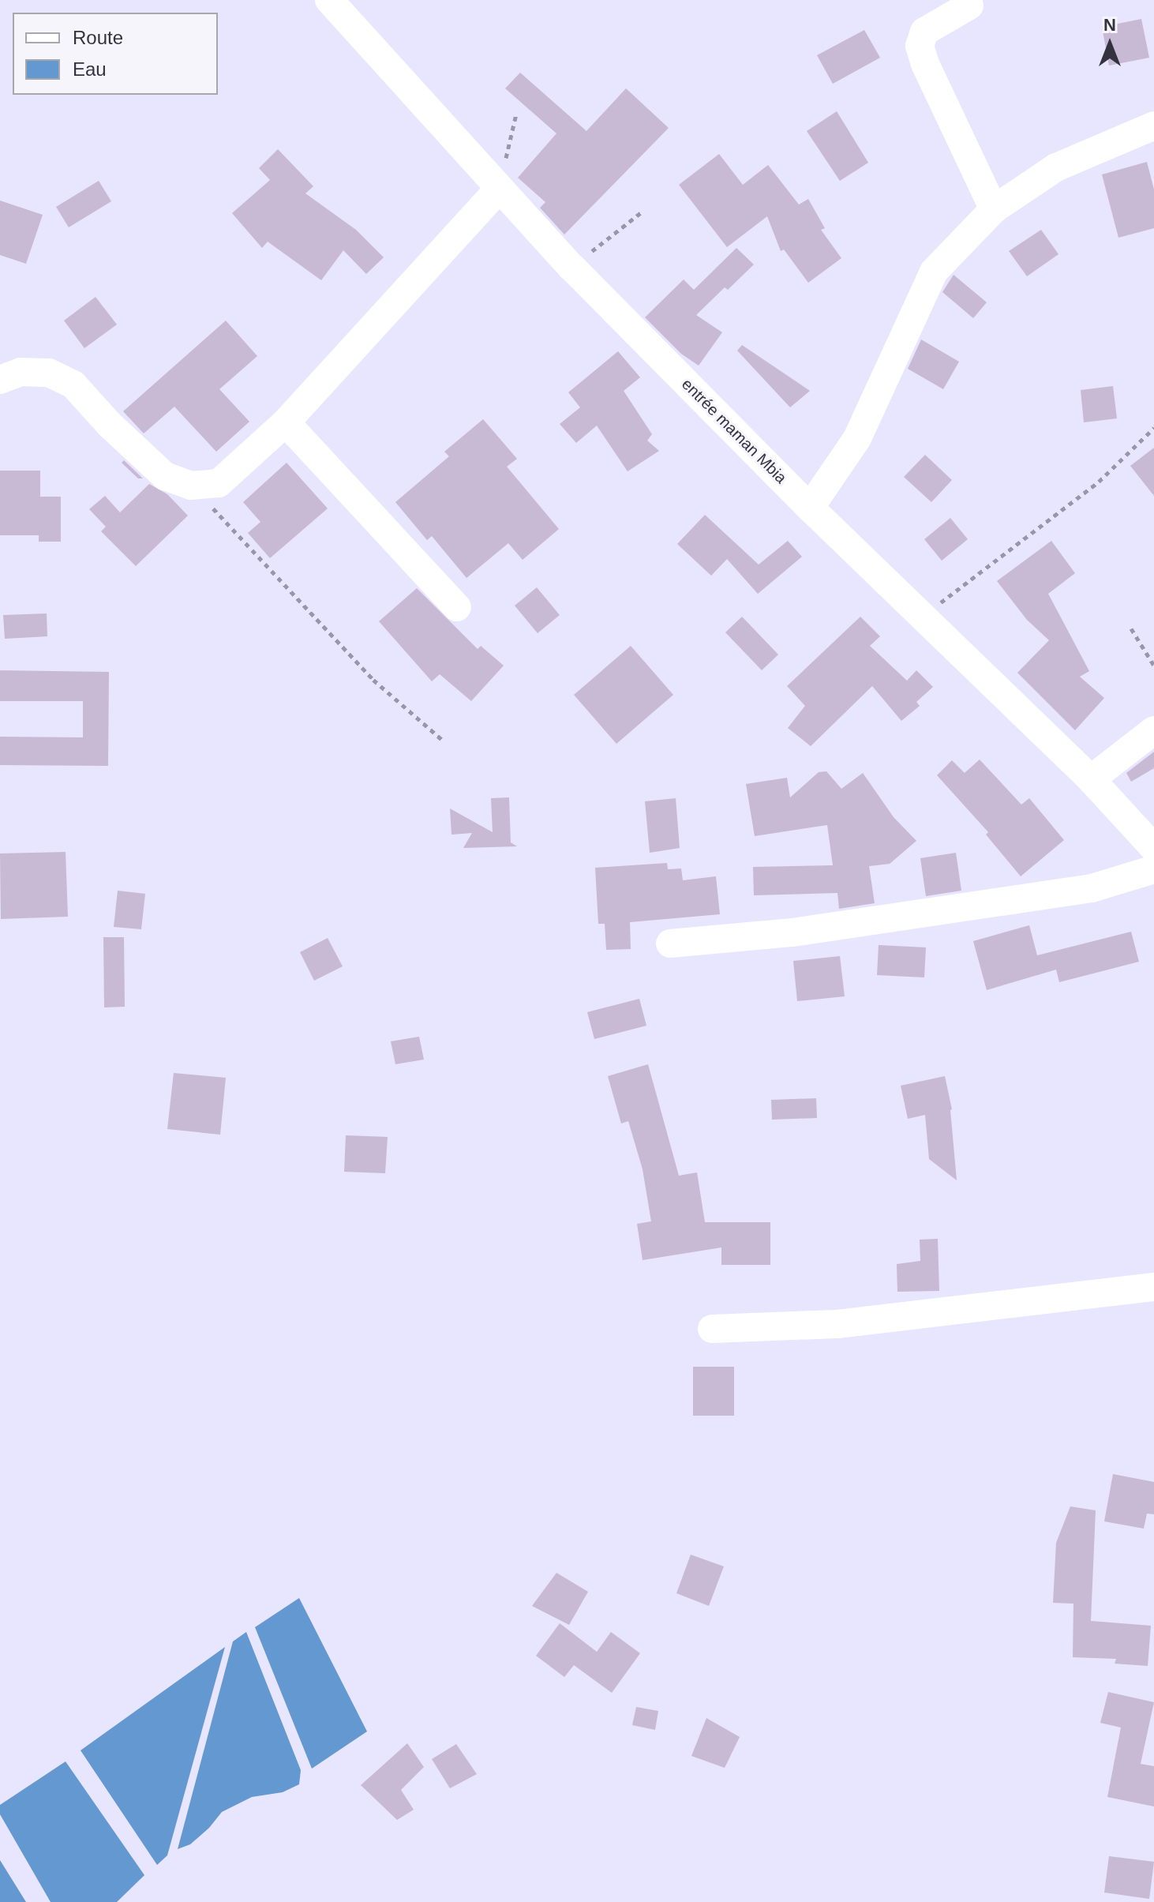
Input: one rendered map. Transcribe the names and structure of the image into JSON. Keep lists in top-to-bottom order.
{
  "streets": {
    "street": ["entrée maman Mbia"]
  },
  "legend": ["Route", "Eau"],
  "north": "top"
}
